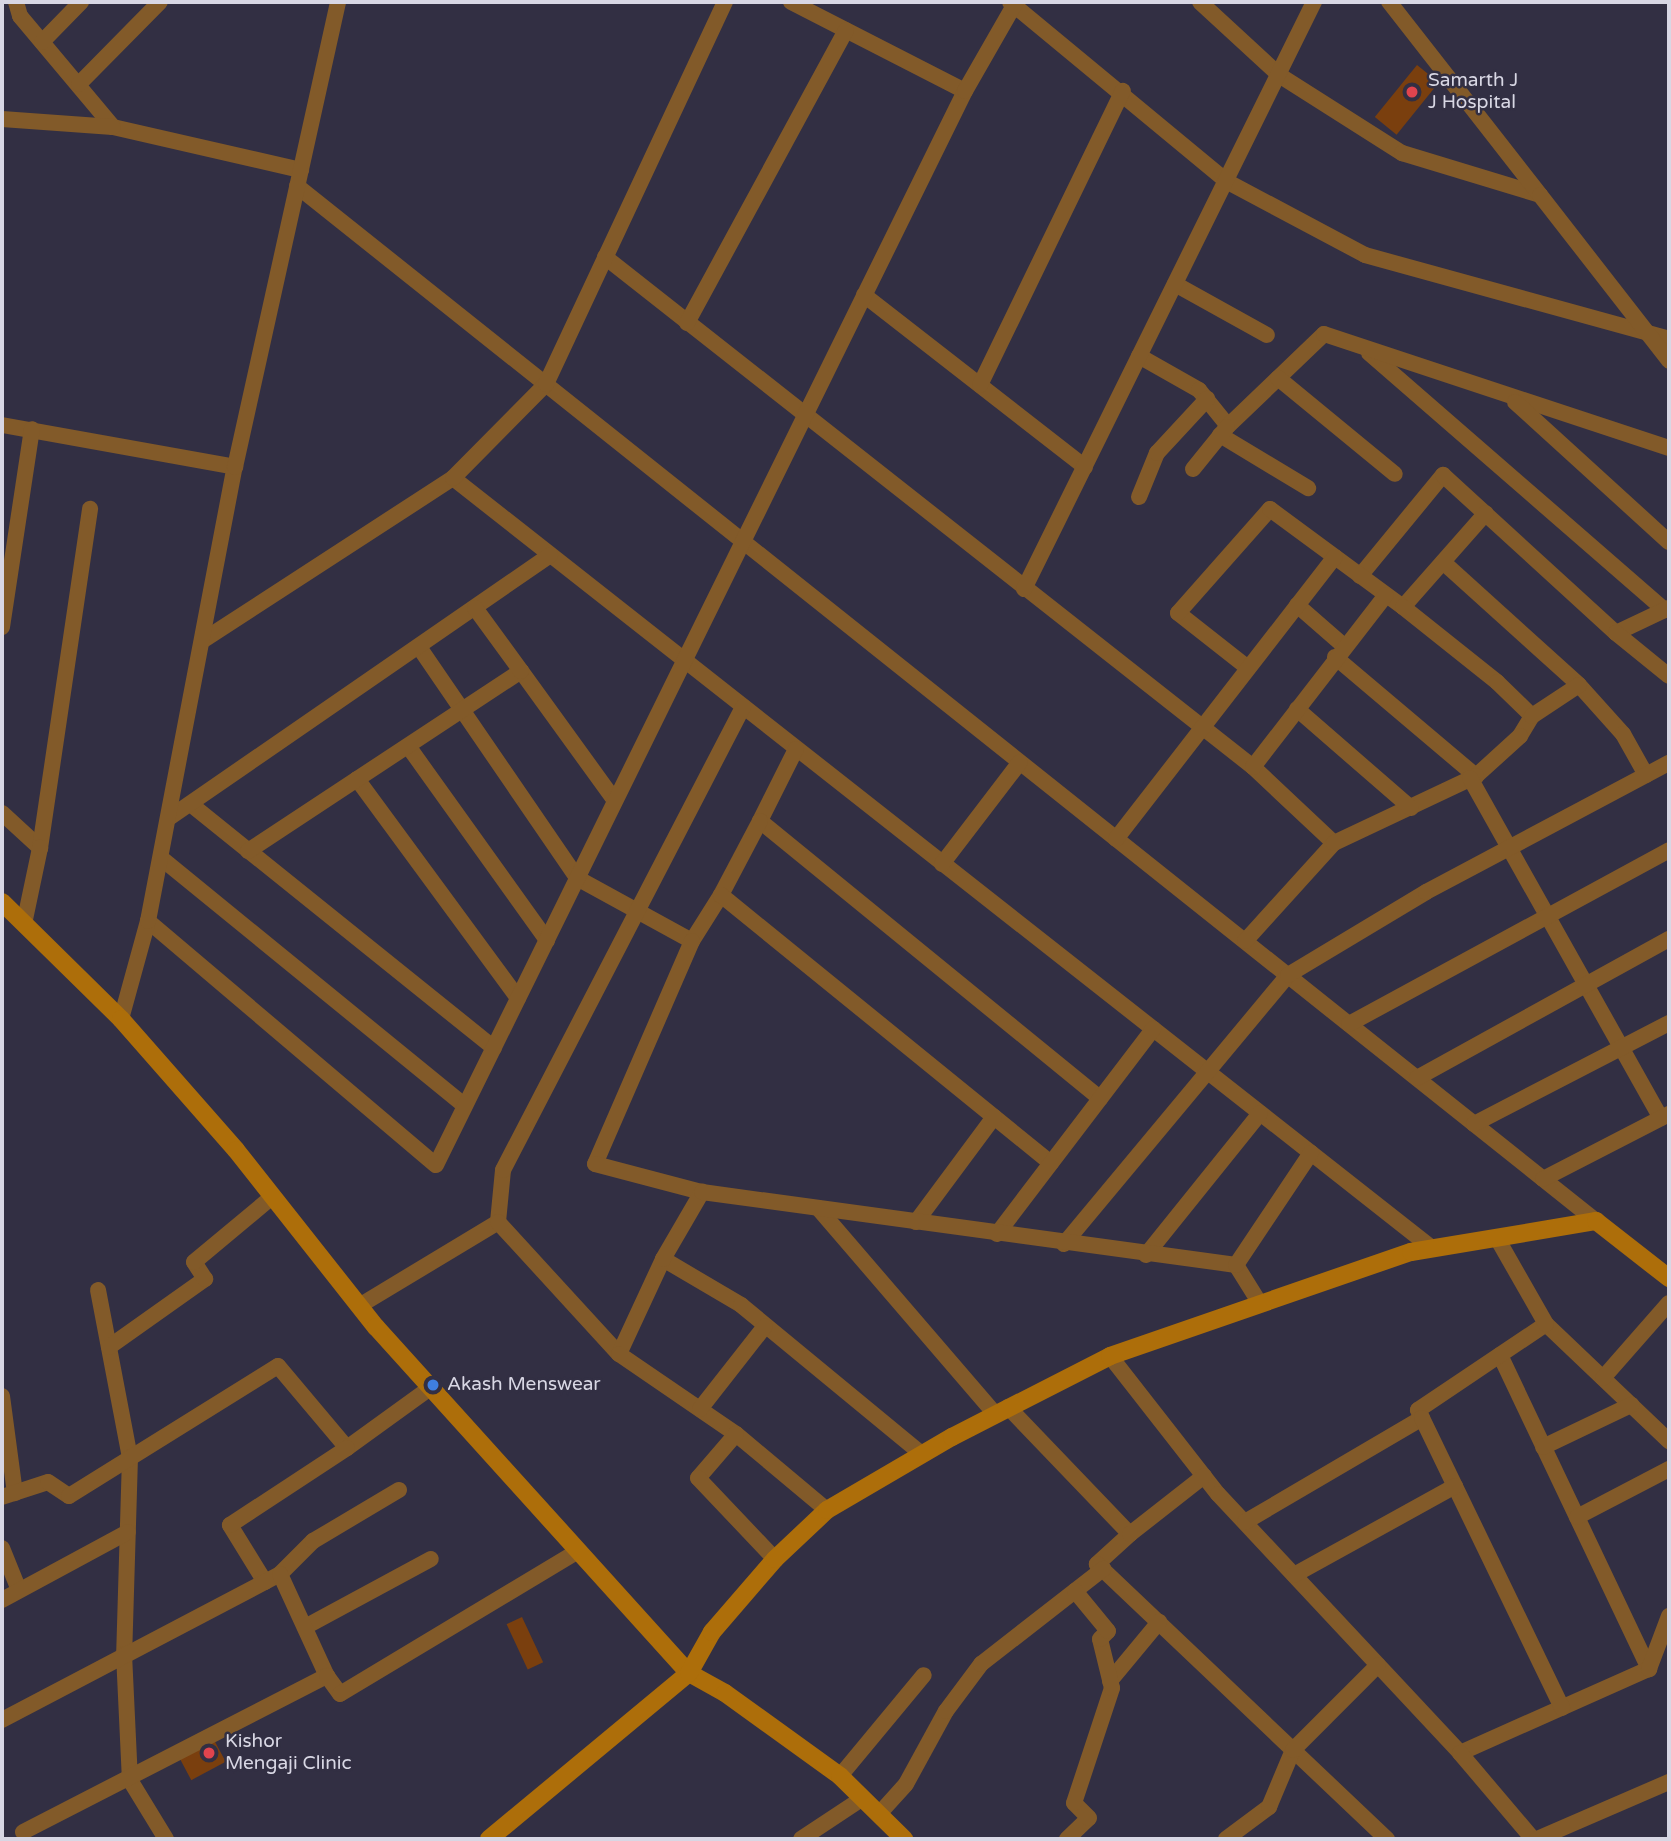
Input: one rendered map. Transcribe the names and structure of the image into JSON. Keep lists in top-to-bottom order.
{
  "places": ["Samarth J J Hospital", "Akash Menswear", "Kishor Mengaji Clinic"]
}
